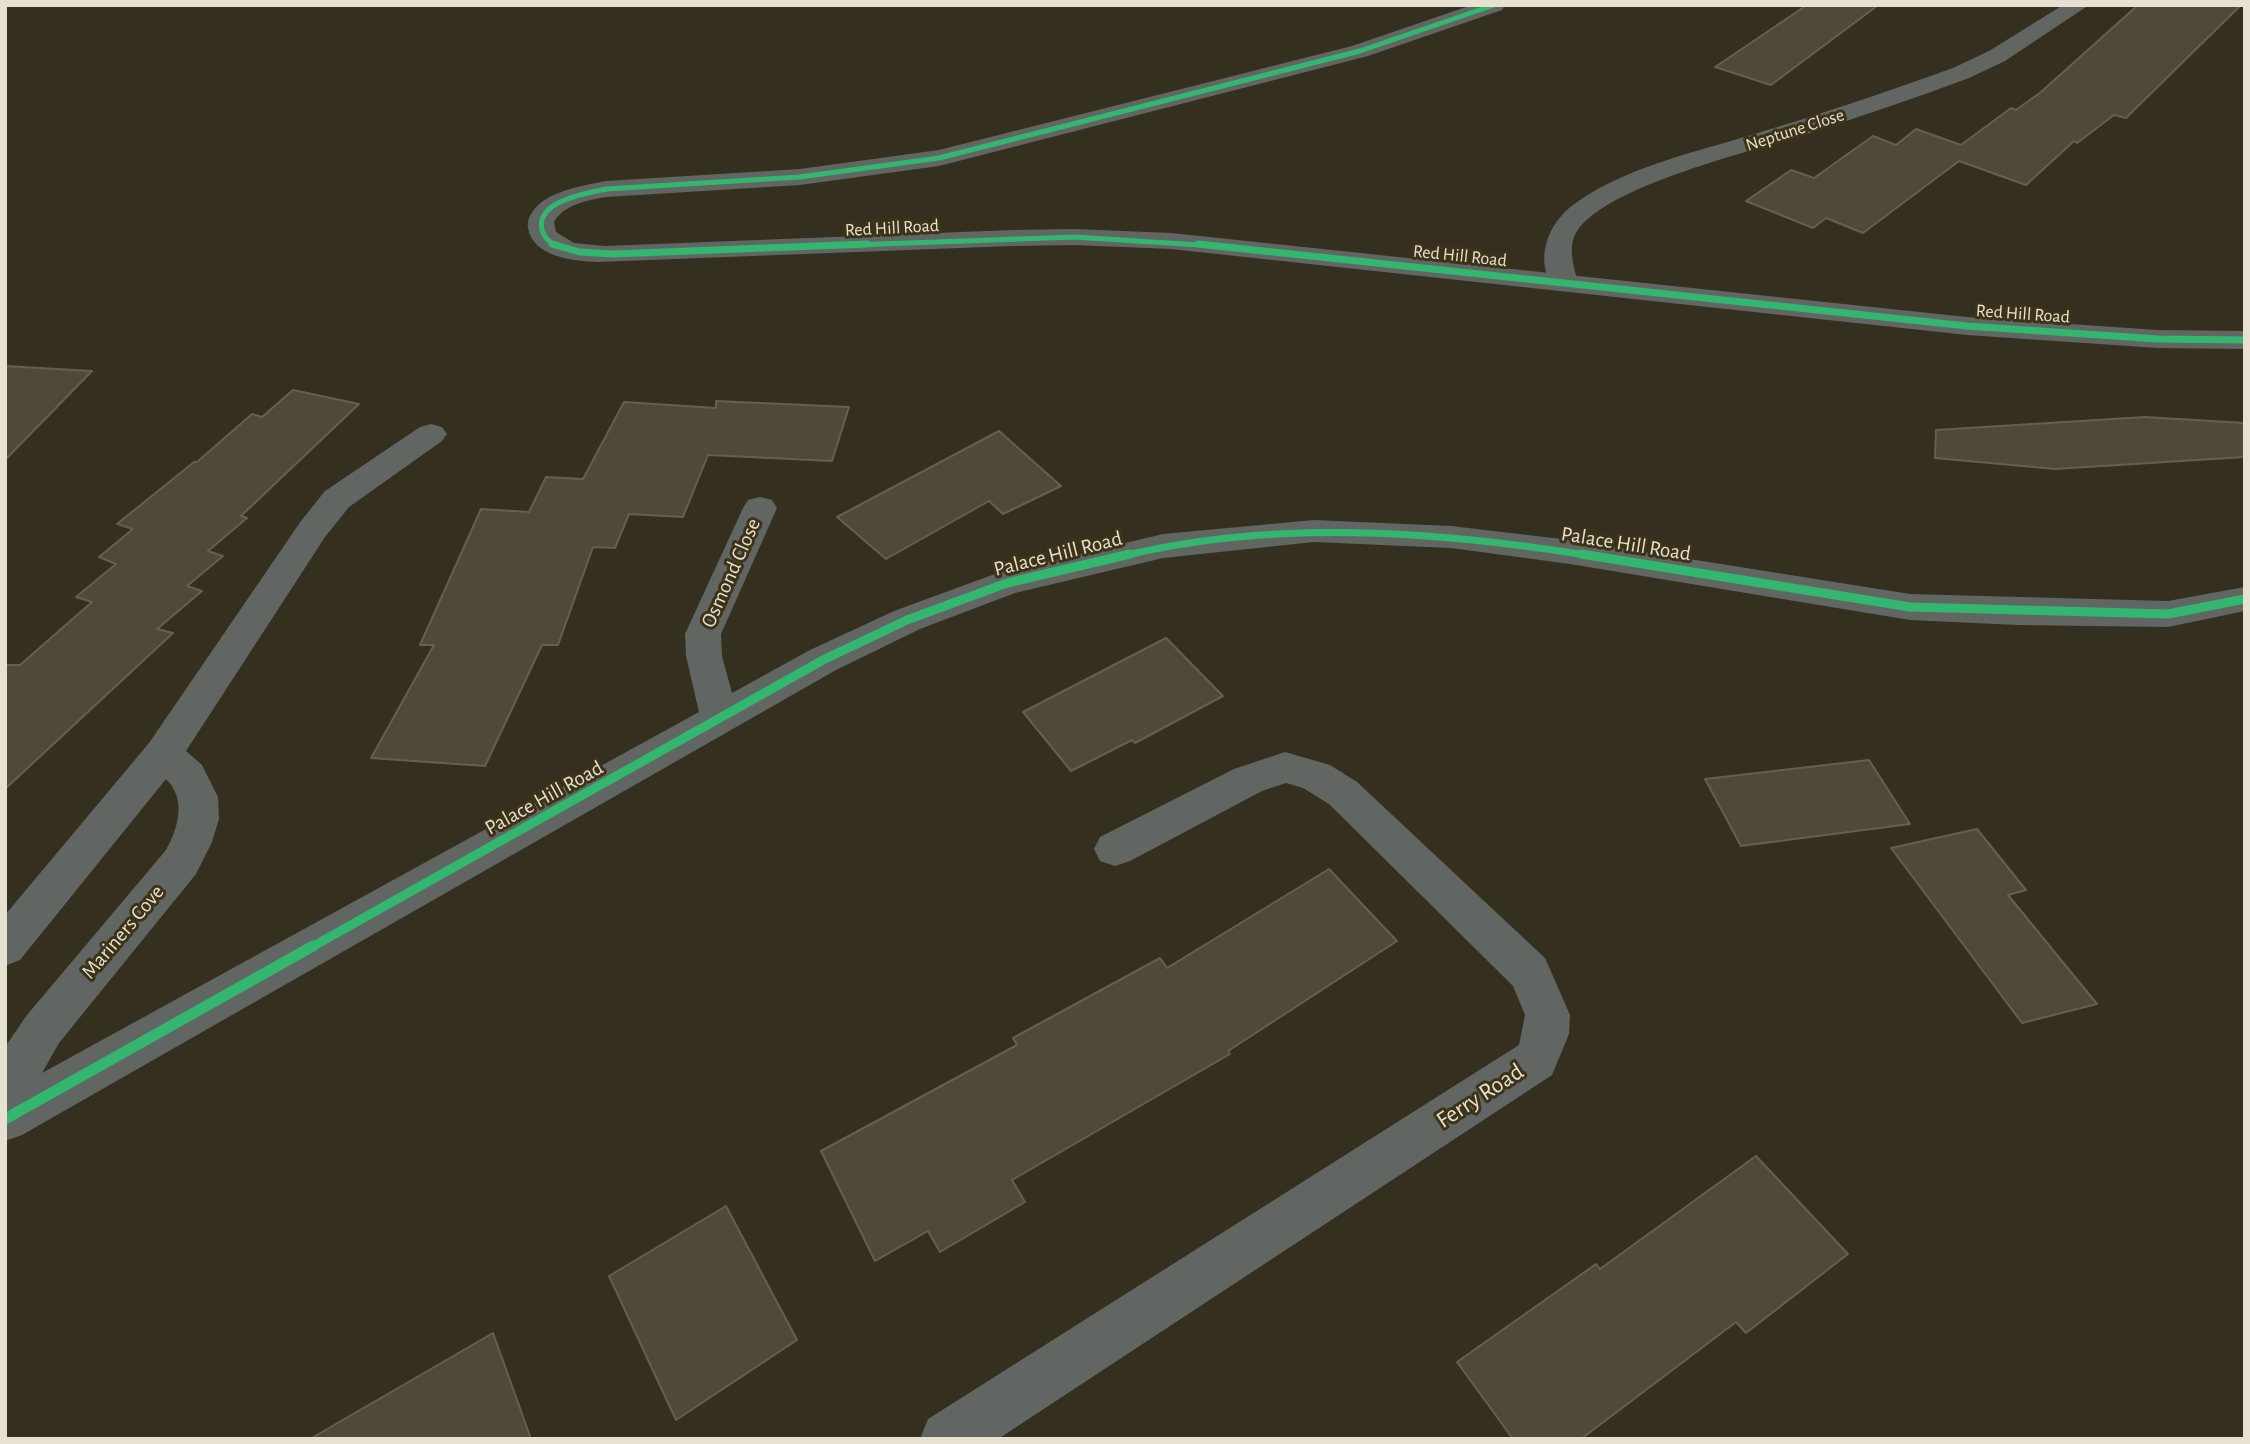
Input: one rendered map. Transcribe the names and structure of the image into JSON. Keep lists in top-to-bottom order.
{
  "streets": {
    "street": [
      "Neptune Close",
      "Red Hill Road",
      "Palace Hill Road",
      "Osmond Close",
      "Mariners Cove",
      "Ferry Road"
    ]
  },
  "crossings": [
    ["Neptune Close", "Red Hill Road"],
    ["Palace Hill Road", "Osmond Close"],
    ["Palace Hill Road", "Mariners Cove"]
  ]
}
